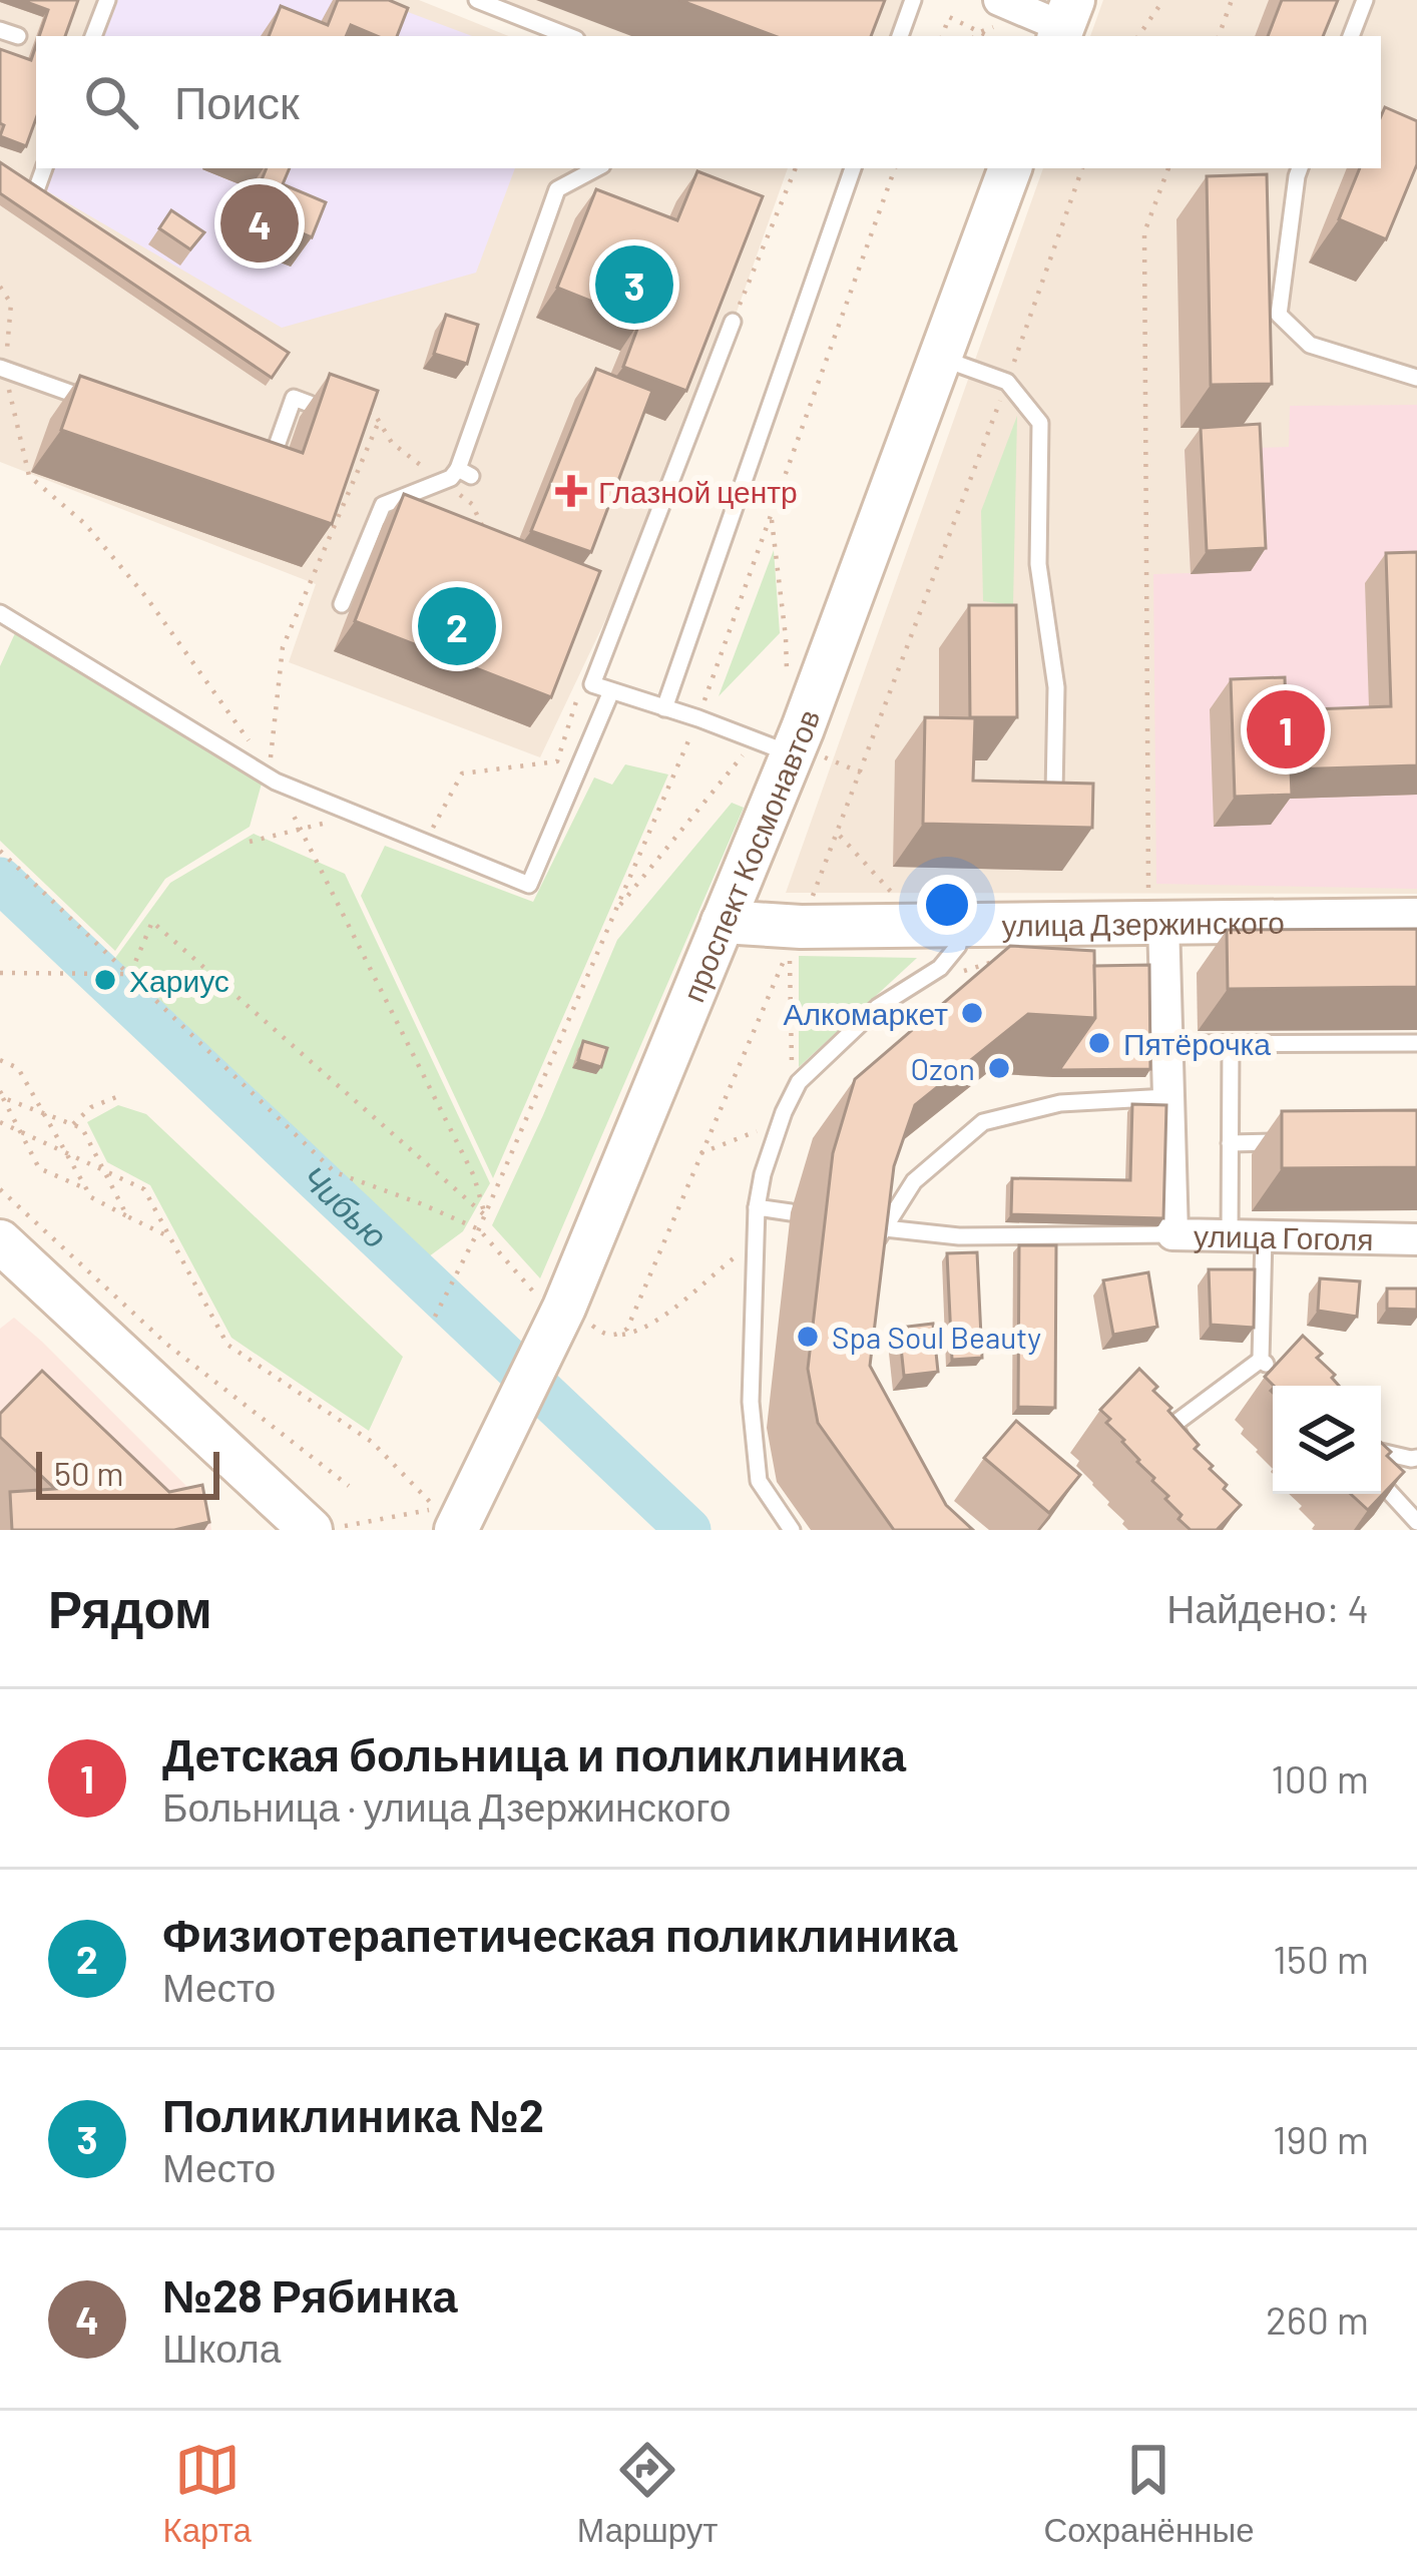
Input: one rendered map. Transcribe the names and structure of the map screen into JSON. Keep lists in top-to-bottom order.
{
  "streets": {
    "main road": ["проспект Космонавтов", "улица Дзержинского"],
    "street": ["улица Гоголя"]
  },
  "crossings": [
    ["проспект Космонавтов", "улица Дзержинского"],
    ["улица Дзержинского", "улица Гоголя"]
  ],
  "water": ["Чибью"],
  "places": {
    "health": ["Глазной центр"],
    "other": [
      "Хариус",
      "Алкомаркет",
      "Пятёрочка",
      "Ozon",
      "Spa Soul Beauty"
    ]
  },
  "scale_bar": "50 m",
  "page": {
    "search": "Поиск",
    "pins": [
      "4",
      "3",
      "2",
      "1"
    ],
    "scale": "50 m",
    "heading": ["Рядом", "Найдено: 4"],
    "list": [
      {
        "mark": "1",
        "name": "Детская больница и поликлиника",
        "note": "Больница · улица Дзержинского",
        "value": "100 m"
      },
      {
        "mark": "2",
        "name": "Физиотерапетическая поликлиника",
        "note": "Место",
        "value": "150 m"
      },
      {
        "mark": "3",
        "name": "Поликлиника №2",
        "note": "Место",
        "value": "190 m"
      },
      {
        "mark": "4",
        "name": "№28 Рябинка",
        "note": "Школа",
        "value": "260 m"
      }
    ],
    "nav": ["Карта", "Маршрут", "Сохранённые"]
  }
}
